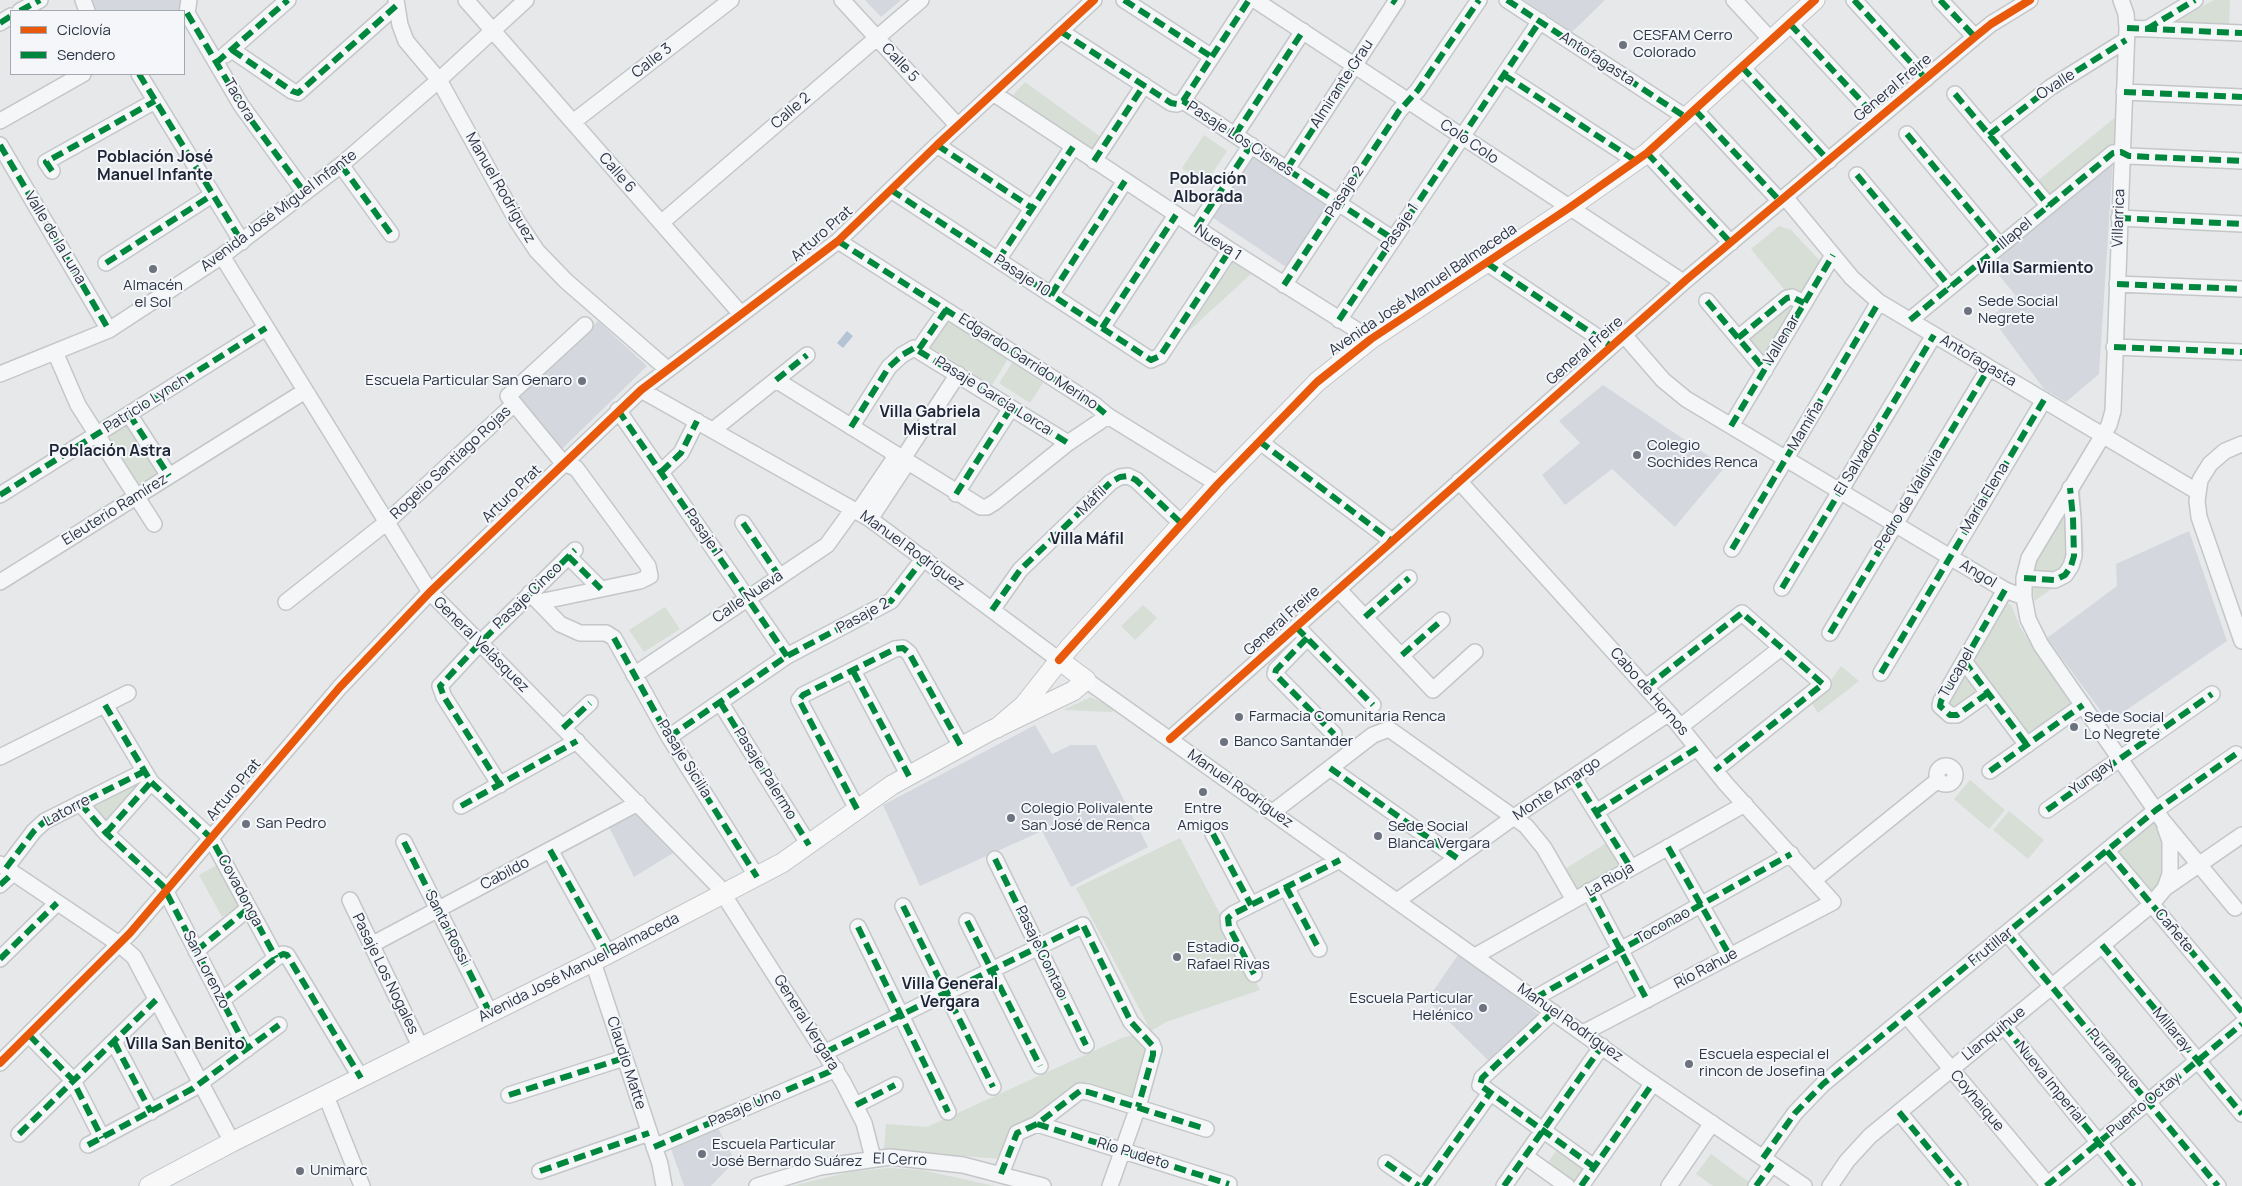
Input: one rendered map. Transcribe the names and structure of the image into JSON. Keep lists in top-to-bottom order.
{
  "streets": {
    "main road": ["Manuel Rodríguez", "Avenida José Manuel Balmaceda"],
    "street": [
      "Antofagasta",
      "Calle 3",
      "Calle 5",
      "Almirante Grau",
      "Ovalle",
      "General Freire",
      "Tacora",
      "Calle 2",
      "Pasaje Los Cisnes",
      "Colo Colo",
      "Calle 6",
      "Pasaje 2",
      "Avenida José Miguel Infante",
      "Villarrica",
      "Pasaje 1",
      "Arturo Prat",
      "Illapel",
      "Valle de la Luna",
      "Nueva 1",
      "Pasaje 10",
      "Vallenar",
      "Edgardo Garrido Merino",
      "Pasaje García Lorca",
      "Patricio Lynch",
      "Mamiña",
      "El Salvador",
      "Rogelio Santiago Rojas",
      "María Elena",
      "Pedro de Valdivia",
      "Máfil",
      "Eleuterio Ramírez",
      "Angol",
      "Pasaje Cinco",
      "Calle Nueva",
      "General Velásquez",
      "Tucapel",
      "Cabo de Hornos",
      "Pasaje Sicilia",
      "Pasaje Palermo",
      "Yungay",
      "Monte Amargo",
      "Latorre",
      "Cabildo",
      "La Rioja",
      "Covadonga",
      "Toconao",
      "Santa Rossi",
      "Cañete",
      "Frutillar",
      "Pasaje Contao",
      "Río Rahue",
      "San Lorenzo",
      "Pasaje Los Nogales",
      "General Vergara",
      "Millaray",
      "Llanquihue",
      "Purranque",
      "Claudio Matte",
      "Nueva Imperial",
      "Coyhaique",
      "Puerto Octay",
      "Pasaje Uno",
      "Río Pudeto",
      "El Cerro"
    ]
  },
  "crossings": [
    ["Antofagasta", "General Freire"],
    ["Antofagasta", "Villarrica"],
    ["Antofagasta", "Pasaje 1"],
    ["Antofagasta", "Illapel"],
    ["Antofagasta", "Avenida José Manuel Balmaceda"],
    ["Antofagasta", "Vallenar"],
    ["Antofagasta", "Mamiña"],
    ["Antofagasta", "El Salvador"],
    ["Antofagasta", "María Elena"],
    ["Antofagasta", "Pedro de Valdivia"],
    ["Calle 3", "Calle 6"],
    ["Calle 5", "Calle 2"],
    ["Calle 5", "Arturo Prat"],
    ["Almirante Grau", "Pasaje Los Cisnes"],
    ["Almirante Grau", "Colo Colo"],
    ["Ovalle", "Villarrica"],
    ["General Freire", "Colo Colo"],
    ["General Freire", "Manuel Rodríguez"],
    ["General Freire", "Angol"],
    ["General Freire", "Cabo de Hornos"],
    ["Tacora", "Avenida José Miguel Infante"],
    ["Calle 2", "Calle 6"],
    ["Pasaje Los Cisnes", "Pasaje 2"],
    ["Pasaje Los Cisnes", "Pasaje 1"],
    ["Pasaje Los Cisnes", "Arturo Prat"],
    ["Colo Colo", "Pasaje 2"],
    ["Colo Colo", "Pasaje 1"],
    ["Colo Colo", "Avenida José Manuel Balmaceda"],
    ["Calle 6", "Avenida José Miguel Infante"],
    ["Calle 6", "Arturo Prat"],
    ["Manuel Rodríguez", "Pasaje 2"],
    ["Manuel Rodríguez", "Avenida José Miguel Infante"],
    ["Manuel Rodríguez", "Arturo Prat"],
    ["Manuel Rodríguez", "Avenida José Manuel Balmaceda"],
    ["Manuel Rodríguez", "Máfil"],
    ["Manuel Rodríguez", "Calle Nueva"],
    ["Manuel Rodríguez", "Monte Amargo"],
    ["Manuel Rodríguez", "La Rioja"],
    ["Manuel Rodríguez", "Toconao"],
    ["Manuel Rodríguez", "Frutillar"],
    ["Manuel Rodríguez", "Río Rahue"],
    ["Pasaje 2", "Pasaje 1"],
    ["Pasaje 2", "Nueva 1"],
    ["Pasaje 2", "Pasaje Sicilia"],
    ["Pasaje 2", "Pasaje Palermo"],
    ["Avenida José Miguel Infante", "Valle de la Luna"],
    ["Avenida José Miguel Infante", "General Velásquez"],
    ["Villarrica", "Illapel"],
    ["Pasaje 1", "Arturo Prat"],
    ["Pasaje 1", "Nueva 1"],
    ["Pasaje 1", "Calle Nueva"],
    ["Arturo Prat", "Nueva 1"],
    ["Arturo Prat", "Pasaje 10"],
    ["Arturo Prat", "Edgardo Garrido Merino"],
    ["Arturo Prat", "General Velásquez"],
    ["Arturo Prat", "Covadonga"],
    ["Arturo Prat", "San Lorenzo"],
    ["Nueva 1", "Pasaje 10"],
    ["Nueva 1", "Avenida José Manuel Balmaceda"],
    ["Avenida José Manuel Balmaceda", "Edgardo Garrido Merino"],
    ["Avenida José Manuel Balmaceda", "Máfil"],
    ["Avenida José Manuel Balmaceda", "General Velásquez"],
    ["Avenida José Manuel Balmaceda", "Pasaje Sicilia"],
    ["Avenida José Manuel Balmaceda", "Pasaje Palermo"],
    ["Avenida José Manuel Balmaceda", "Santa Rossi"],
    ["Avenida José Manuel Balmaceda", "Pasaje Los Nogales"],
    ["Avenida José Manuel Balmaceda", "General Vergara"],
    ["Avenida José Manuel Balmaceda", "Claudio Matte"],
    ["Vallenar", "Angol"],
    ["Pasaje García Lorca", "Calle Nueva"],
    ["Patricio Lynch", "General Velásquez"],
    ["Mamiña", "Angol"],
    ["El Salvador", "Angol"],
    ["Rogelio Santiago Rojas", "General Velásquez"],
    ["María Elena", "Angol"],
    ["Pedro de Valdivia", "Angol"],
    ["Eleuterio Ramírez", "General Velásquez"],
    ["Angol", "Tucapel"],
    ["Pasaje Cinco", "General Velásquez"],
    ["Pasaje Cinco", "Pasaje Sicilia"],
    ["Calle Nueva", "Pasaje Sicilia"],
    ["General Velásquez", "Cabildo"],
    ["General Velásquez", "General Vergara"],
    ["Cabo de Hornos", "Monte Amargo"],
    ["Cabo de Hornos", "La Rioja"],
    ["Cabo de Hornos", "Toconao"],
    ["Cabo de Hornos", "Río Rahue"],
    ["Latorre", "Covadonga"],
    ["Latorre", "San Lorenzo"],
    ["Cabildo", "Santa Rossi"],
    ["Cabildo", "Pasaje Los Nogales"],
    ["Cabildo", "Claudio Matte"],
    ["Cañete", "Frutillar"],
    ["Cañete", "Llanquihue"],
    ["Frutillar", "Purranque"],
    ["Frutillar", "Coyhaique"],
    ["General Vergara", "Pasaje Uno"],
    ["General Vergara", "El Cerro"],
    ["Millaray", "Llanquihue"],
    ["Millaray", "Puerto Octay"],
    ["Llanquihue", "Purranque"],
    ["Llanquihue", "Nueva Imperial"],
    ["Llanquihue", "Coyhaique"],
    ["Purranque", "Puerto Octay"],
    ["Claudio Matte", "Pasaje Uno"],
    ["Nueva Imperial", "Puerto Octay"],
    ["Coyhaique", "Puerto Octay"]
  ],
  "districts": [
    "Población José Manuel Infante",
    "Población Alborada",
    "Villa Sarmiento",
    "Villa Gabriela Mistral",
    "Población Astra",
    "Villa Máfil",
    "Villa General Vergara",
    "Villa San Benito"
  ],
  "places": [
    "CESFAM Cerro Colorado",
    "Almacén el Sol",
    "Sede Social Negrete",
    "Escuela Particular San Genaro",
    "Colegio Sochides Renca",
    "Farmacia Comunitaria Renca",
    "Sede Social Lo Negrete",
    "Banco Santander",
    "Entre Amigos",
    "Colegio Polivalente San José de Renca",
    "San Pedro",
    "Sede Social Blanca Vergara",
    "Estadio Rafael Rivas",
    "Escuela Particular Helénico",
    "Escuela especial el rincon de Josefina",
    "Escuela Particular José Bernardo Suárez",
    "Unimarc"
  ],
  "legend": ["Ciclovía", "Sendero"]
}
